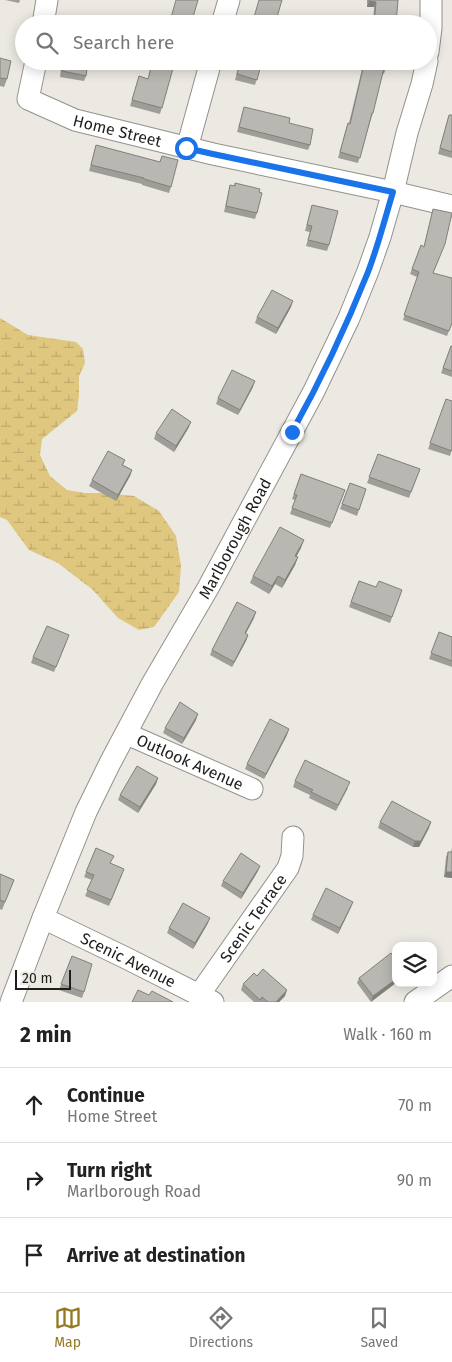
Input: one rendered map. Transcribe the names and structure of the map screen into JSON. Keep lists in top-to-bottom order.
{
  "streets": {
    "street": [
      "Home Street",
      "Marlborough Road",
      "Outlook Avenue",
      "Scenic Terrace",
      "Scenic Avenue"
    ]
  },
  "crossings": [
    ["Home Street", "Marlborough Road"],
    ["Marlborough Road", "Outlook Avenue"],
    ["Marlborough Road", "Scenic Avenue"],
    ["Scenic Terrace", "Scenic Avenue"]
  ],
  "scale_bar": "20 m",
  "page": {
    "search": "Search here",
    "scale": "20 m",
    "heading": ["2 min", "Walk · 160 m"],
    "list": [
      ["Continue", "Home Street", "70 m"],
      ["Turn right", "Marlborough Road", "90 m"],
      "Arrive at destination"
    ],
    "nav": ["Map", "Directions", "Saved"]
  }
}
